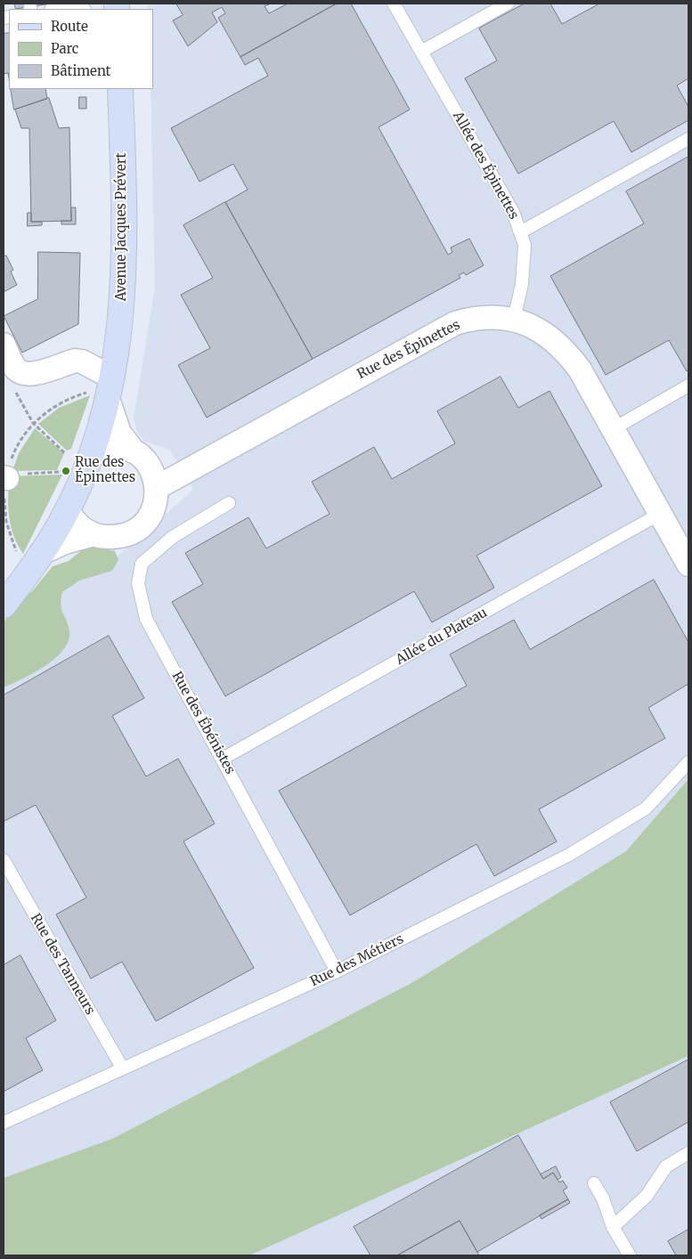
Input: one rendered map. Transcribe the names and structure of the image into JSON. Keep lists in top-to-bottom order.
{
  "streets": {
    "main road": ["Avenue Jacques Prévert"],
    "street": ["Rue des Épinettes"],
    "lane": [
      "Allée des Épinettes",
      "Allée du Plateau",
      "Rue des Ébénistes",
      "Rue des Métiers",
      "Rue des Tanneurs"
    ]
  },
  "crossings": [
    ["Allée des Épinettes", "Rue des Épinettes"],
    ["Avenue Jacques Prévert", "Rue des Épinettes"],
    ["Rue des Épinettes", "Allée du Plateau"],
    ["Allée du Plateau", "Rue des Ébénistes"],
    ["Rue des Ébénistes", "Rue des Métiers"],
    ["Rue des Métiers", "Rue des Tanneurs"]
  ],
  "places": ["Rue des Épinettes"],
  "legend": ["Route", "Parc", "Bâtiment"]
}
